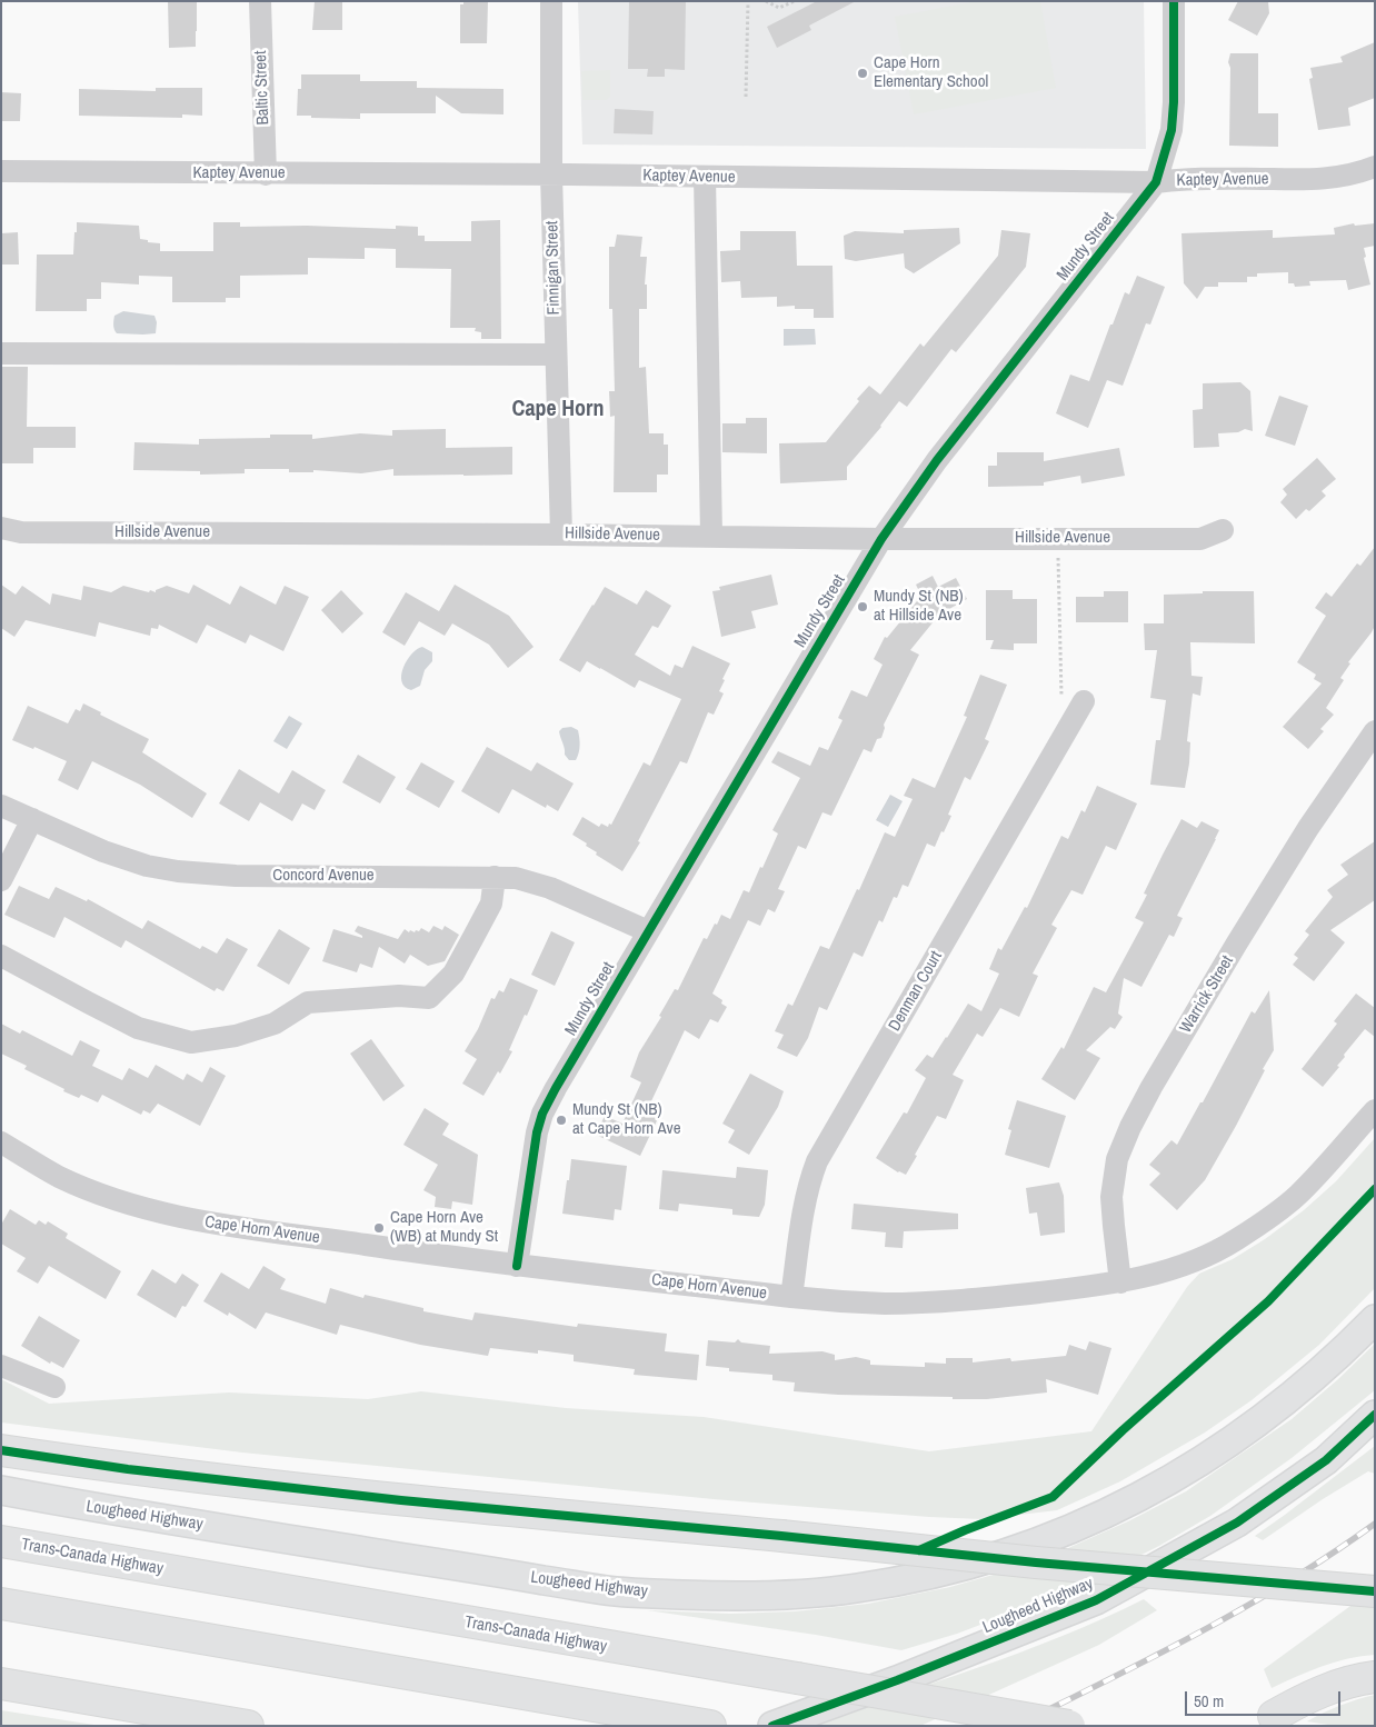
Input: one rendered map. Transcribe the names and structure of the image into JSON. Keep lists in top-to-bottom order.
{
  "streets": {
    "highway": ["Trans-Canada Highway"],
    "main road": ["Lougheed Highway"],
    "street": [
      "Baltic Street",
      "Kaptey Avenue",
      "Mundy Street",
      "Finnigan Street",
      "Hillside Avenue",
      "Concord Avenue",
      "Denman Court",
      "Warrick Street",
      "Cape Horn Avenue"
    ]
  },
  "crossings": [
    ["Baltic Street", "Kaptey Avenue"],
    ["Kaptey Avenue", "Mundy Street"],
    ["Kaptey Avenue", "Finnigan Street"],
    ["Mundy Street", "Hillside Avenue"],
    ["Mundy Street", "Concord Avenue"],
    ["Mundy Street", "Cape Horn Avenue"],
    ["Finnigan Street", "Hillside Avenue"],
    ["Denman Court", "Cape Horn Avenue"],
    ["Warrick Street", "Cape Horn Avenue"]
  ],
  "districts": ["Cape Horn"],
  "places": [
    "Cape Horn Elementary School",
    "Mundy St (NB) at Hillside Ave",
    "Mundy St (NB) at Cape Horn Ave",
    "Cape Horn Ave (WB) at Mundy St"
  ],
  "scale_bar": "50 m"
}
